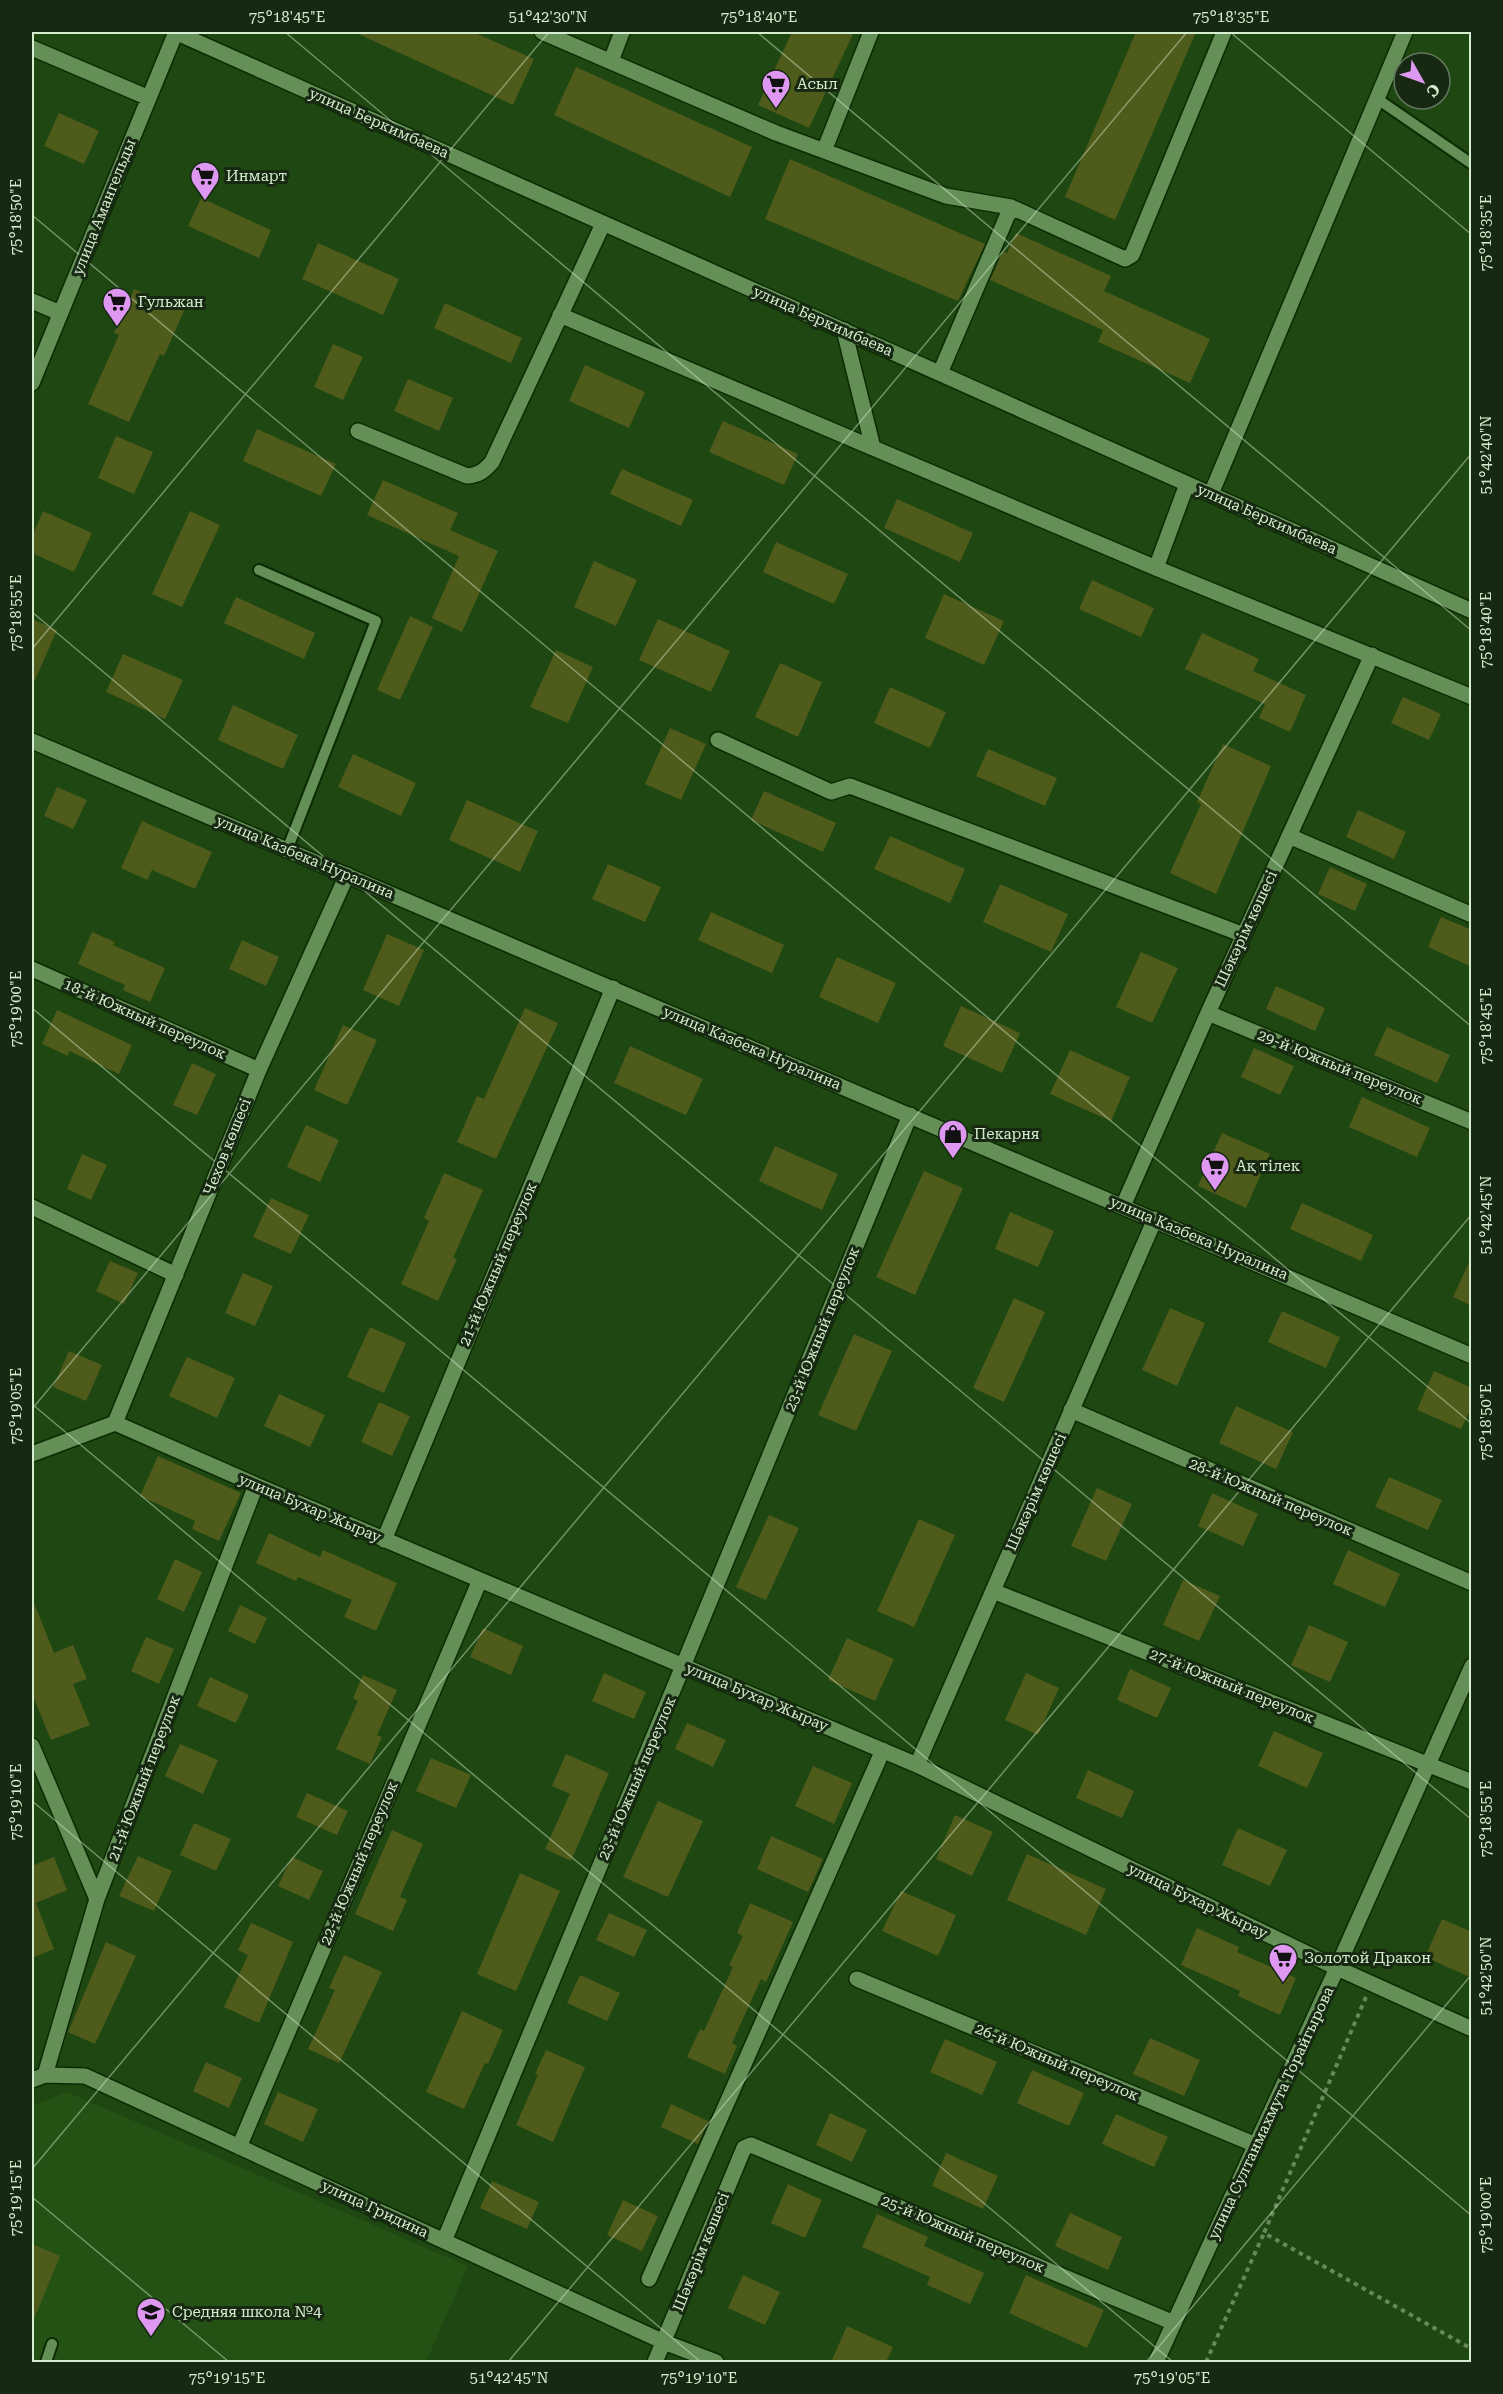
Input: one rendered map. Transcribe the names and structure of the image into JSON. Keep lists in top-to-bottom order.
{
  "streets": {
    "street": [
      "улица Беркимбаева",
      "улица Амангельды",
      "улица Казбека Нуралина",
      "Шәкәрім көшесі",
      "18-й Южный переулок",
      "29-й Южный переулок",
      "Чехов көшесі",
      "21-й Южный переулок",
      "23-й Южный переулок",
      "28-й Южный переулок",
      "улица Бухар Жырау",
      "27-й Южный переулок",
      "22-й Южный переулок",
      "26-й Южный переулок",
      "улица Султанмахмута Торайгырова",
      "улица Гридина",
      "25-й Южный переулок"
    ]
  },
  "crossings": [
    ["улица Беркимбаева", "улица Амангельды"],
    ["улица Казбека Нуралина", "Шәкәрім көшесі"],
    ["улица Казбека Нуралина", "Чехов көшесі"],
    ["улица Казбека Нуралина", "21-й Южный переулок"],
    ["улица Казбека Нуралина", "23-й Южный переулок"],
    ["Шәкәрім көшесі", "29-й Южный переулок"],
    ["Шәкәрім көшесі", "28-й Южный переулок"],
    ["Шәкәрім көшесі", "улица Бухар Жырау"],
    ["Шәкәрім көшесі", "27-й Южный переулок"],
    ["Шәкәрім көшесі", "улица Гридина"],
    ["Шәкәрім көшесі", "25-й Южный переулок"],
    ["18-й Южный переулок", "Чехов көшесі"],
    ["Чехов көшесі", "улица Бухар Жырау"],
    ["21-й Южный переулок", "улица Бухар Жырау"],
    ["21-й Южный переулок", "улица Гридина"],
    ["23-й Южный переулок", "улица Бухар Жырау"],
    ["23-й Южный переулок", "улица Гридина"],
    ["улица Бухар Жырау", "22-й Южный переулок"],
    ["улица Бухар Жырау", "улица Султанмахмута Торайгырова"],
    ["27-й Южный переулок", "улица Султанмахмута Торайгырова"],
    ["22-й Южный переулок", "улица Гридина"],
    ["26-й Южный переулок", "улица Султанмахмута Торайгырова"],
    ["улица Султанмахмута Торайгырова", "25-й Южный переулок"]
  ],
  "places": {
    "supermarket": [
      "Асыл",
      "Инмарт",
      "Гульжан",
      "Ақ тілек",
      "Золотой Дракон"
    ],
    "shop": ["Пекарня"],
    "school or university": ["Средняя школа №4"]
  },
  "north": "bottom right",
  "coordinates": [
    "75°18'45\"E",
    "51°42'30\"N",
    "75°18'40\"E",
    "75°18'35\"E",
    "75°18'50\"E",
    "51°42'40\"N",
    "75°18'55\"E",
    "75°19'00\"E",
    "51°42'45\"N",
    "75°19'05\"E",
    "75°19'10\"E",
    "51°42'50\"N",
    "75°19'15\"E"
  ]
}
